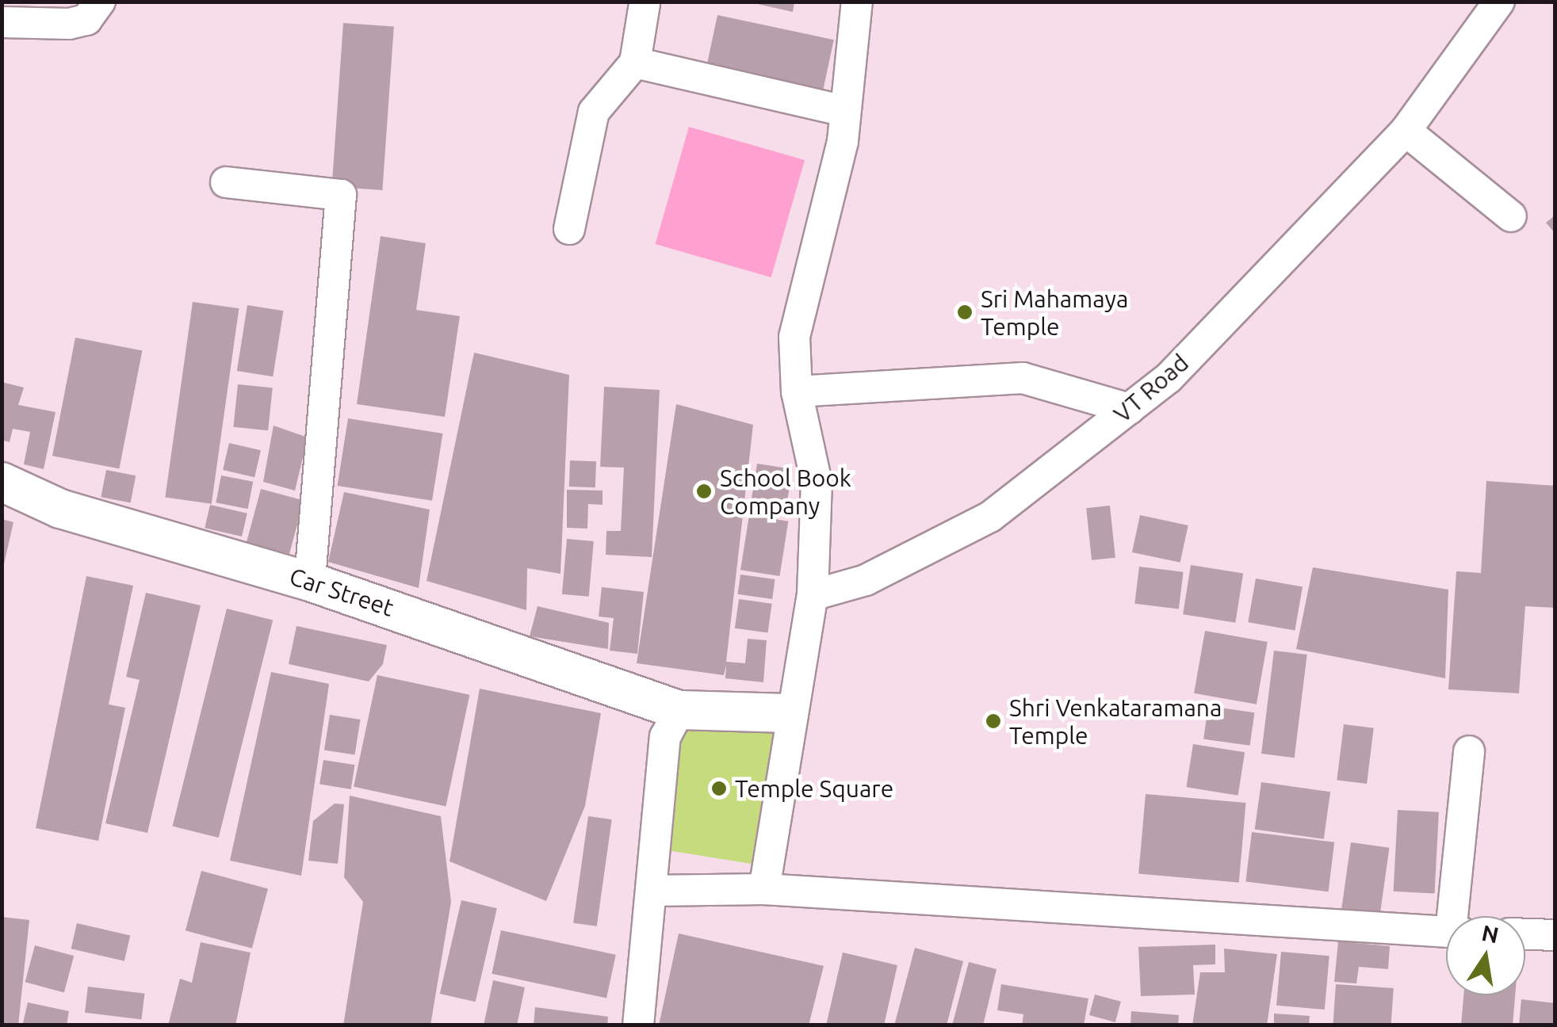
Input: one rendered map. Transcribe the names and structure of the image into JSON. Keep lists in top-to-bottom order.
{
  "streets": {
    "main road": ["Car Street"],
    "street": ["VT Road"]
  },
  "places": [
    "Sri Mahamaya Temple",
    "School Book Company",
    "Shri Venkataramana Temple",
    "Temple Square"
  ],
  "north": "top"
}
